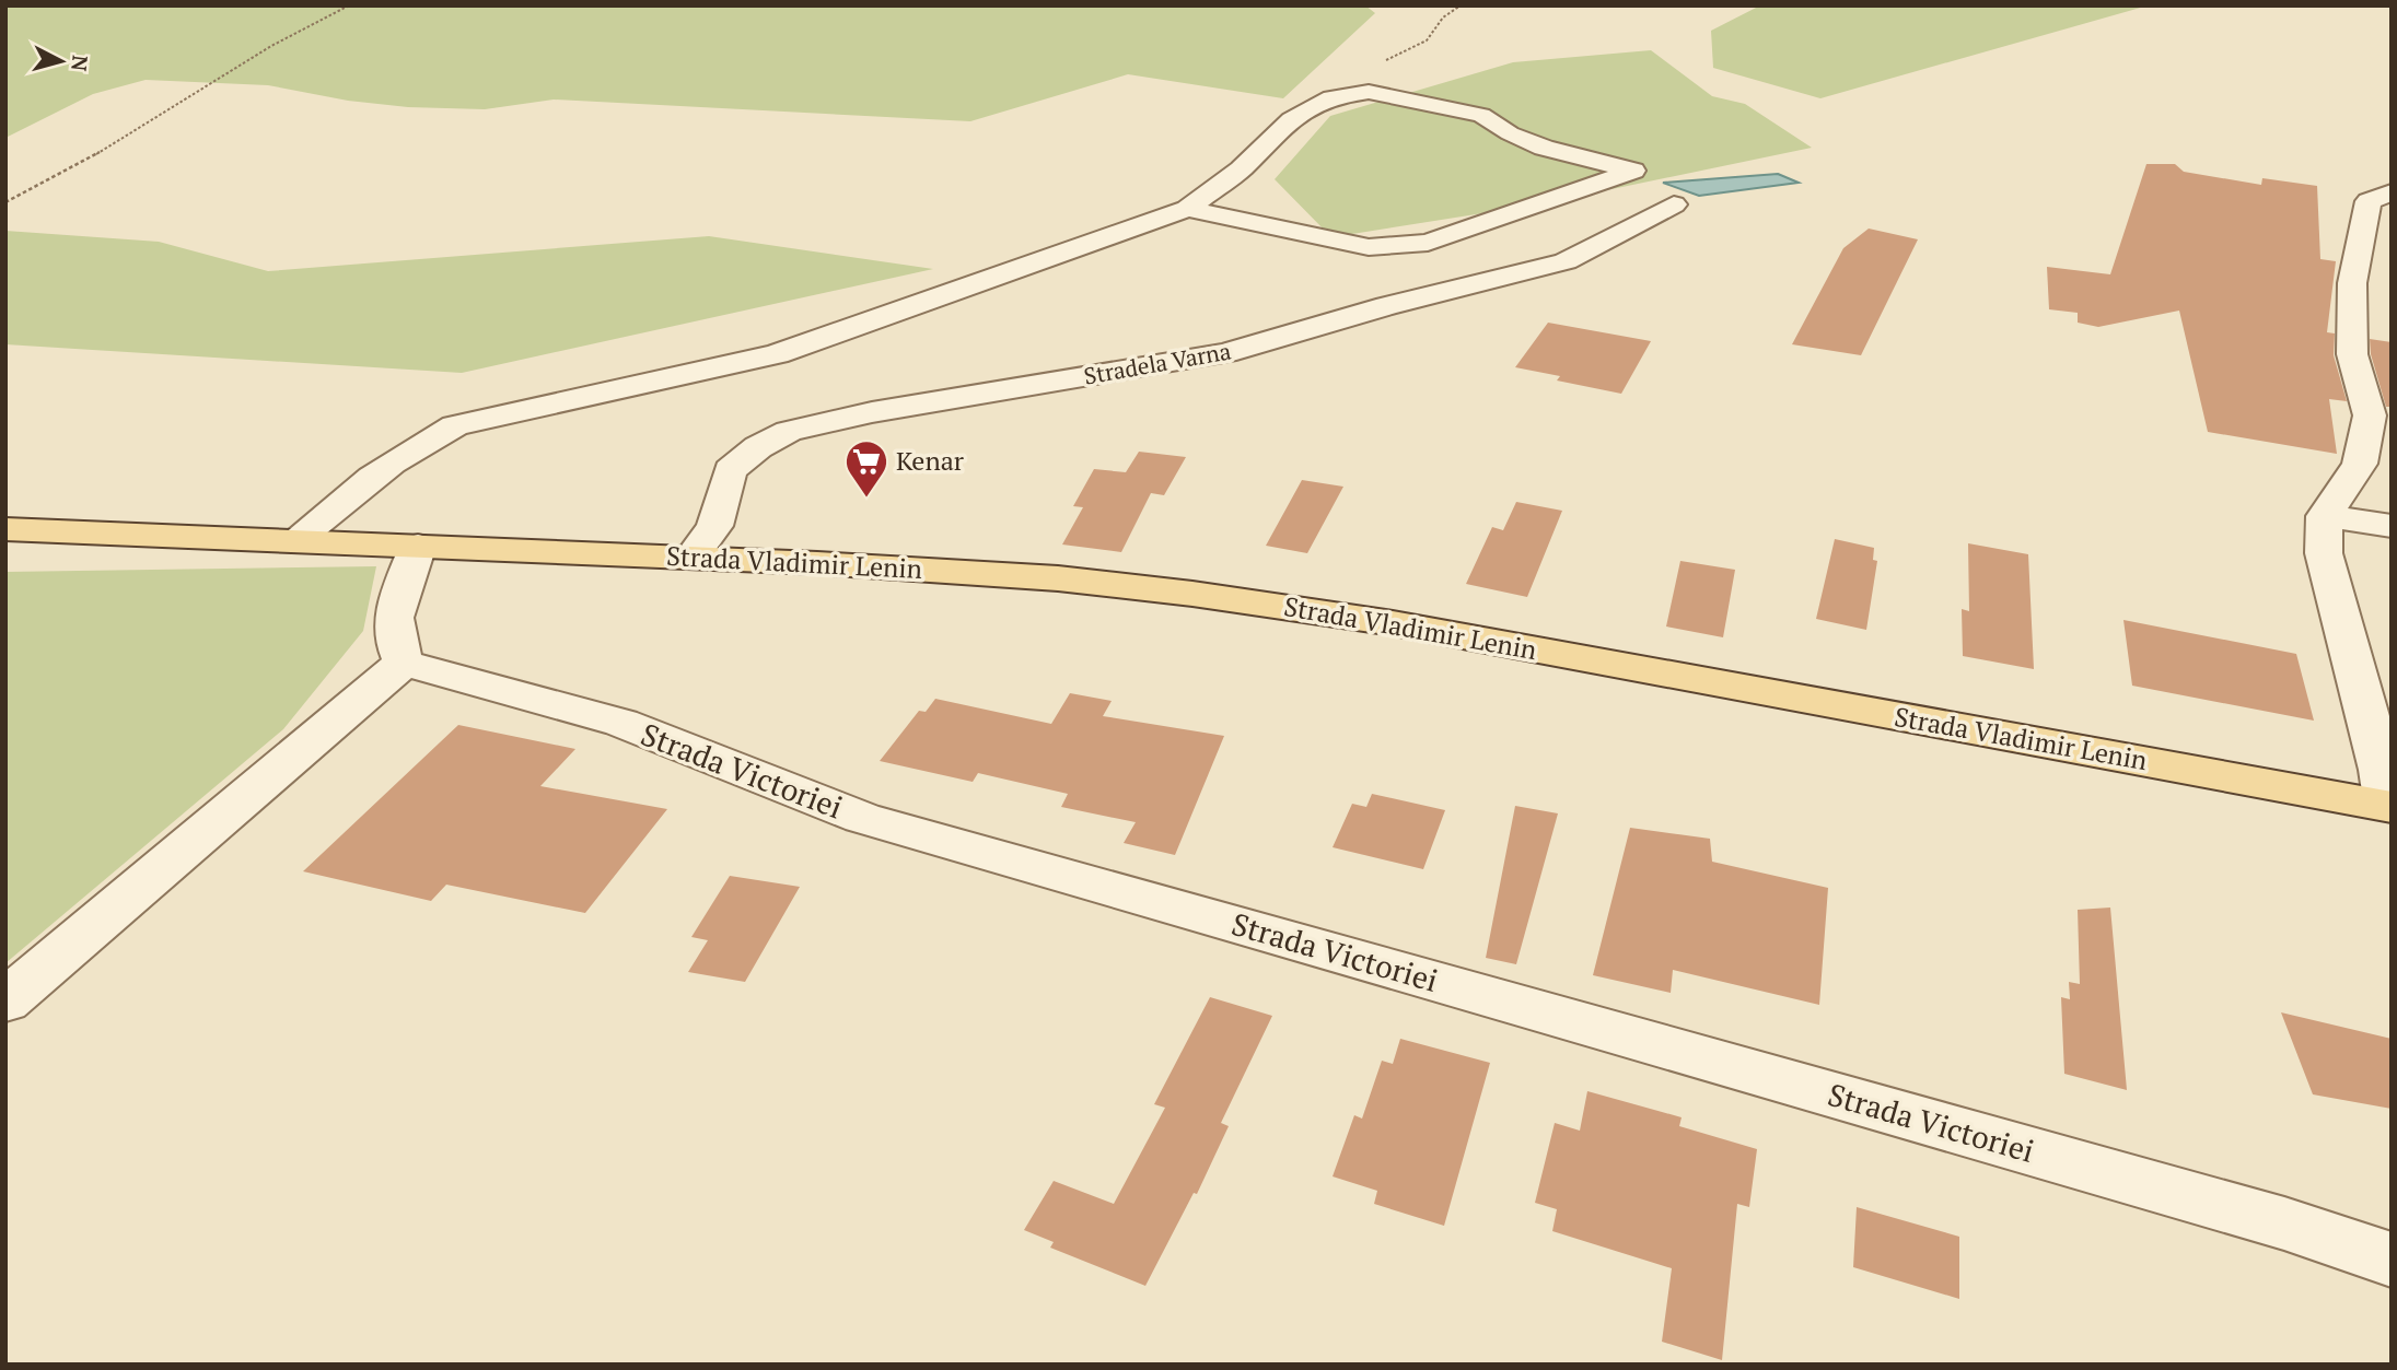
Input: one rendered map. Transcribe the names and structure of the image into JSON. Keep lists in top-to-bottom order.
{
  "streets": {
    "main road": ["Strada Vladimir Lenin"],
    "street": ["Stradela Varna", "Strada Victoriei"]
  },
  "crossings": [
    ["Stradela Varna", "Strada Vladimir Lenin"]
  ],
  "places": {
    "supermarket": ["Kenar"]
  },
  "north": "right"
}
